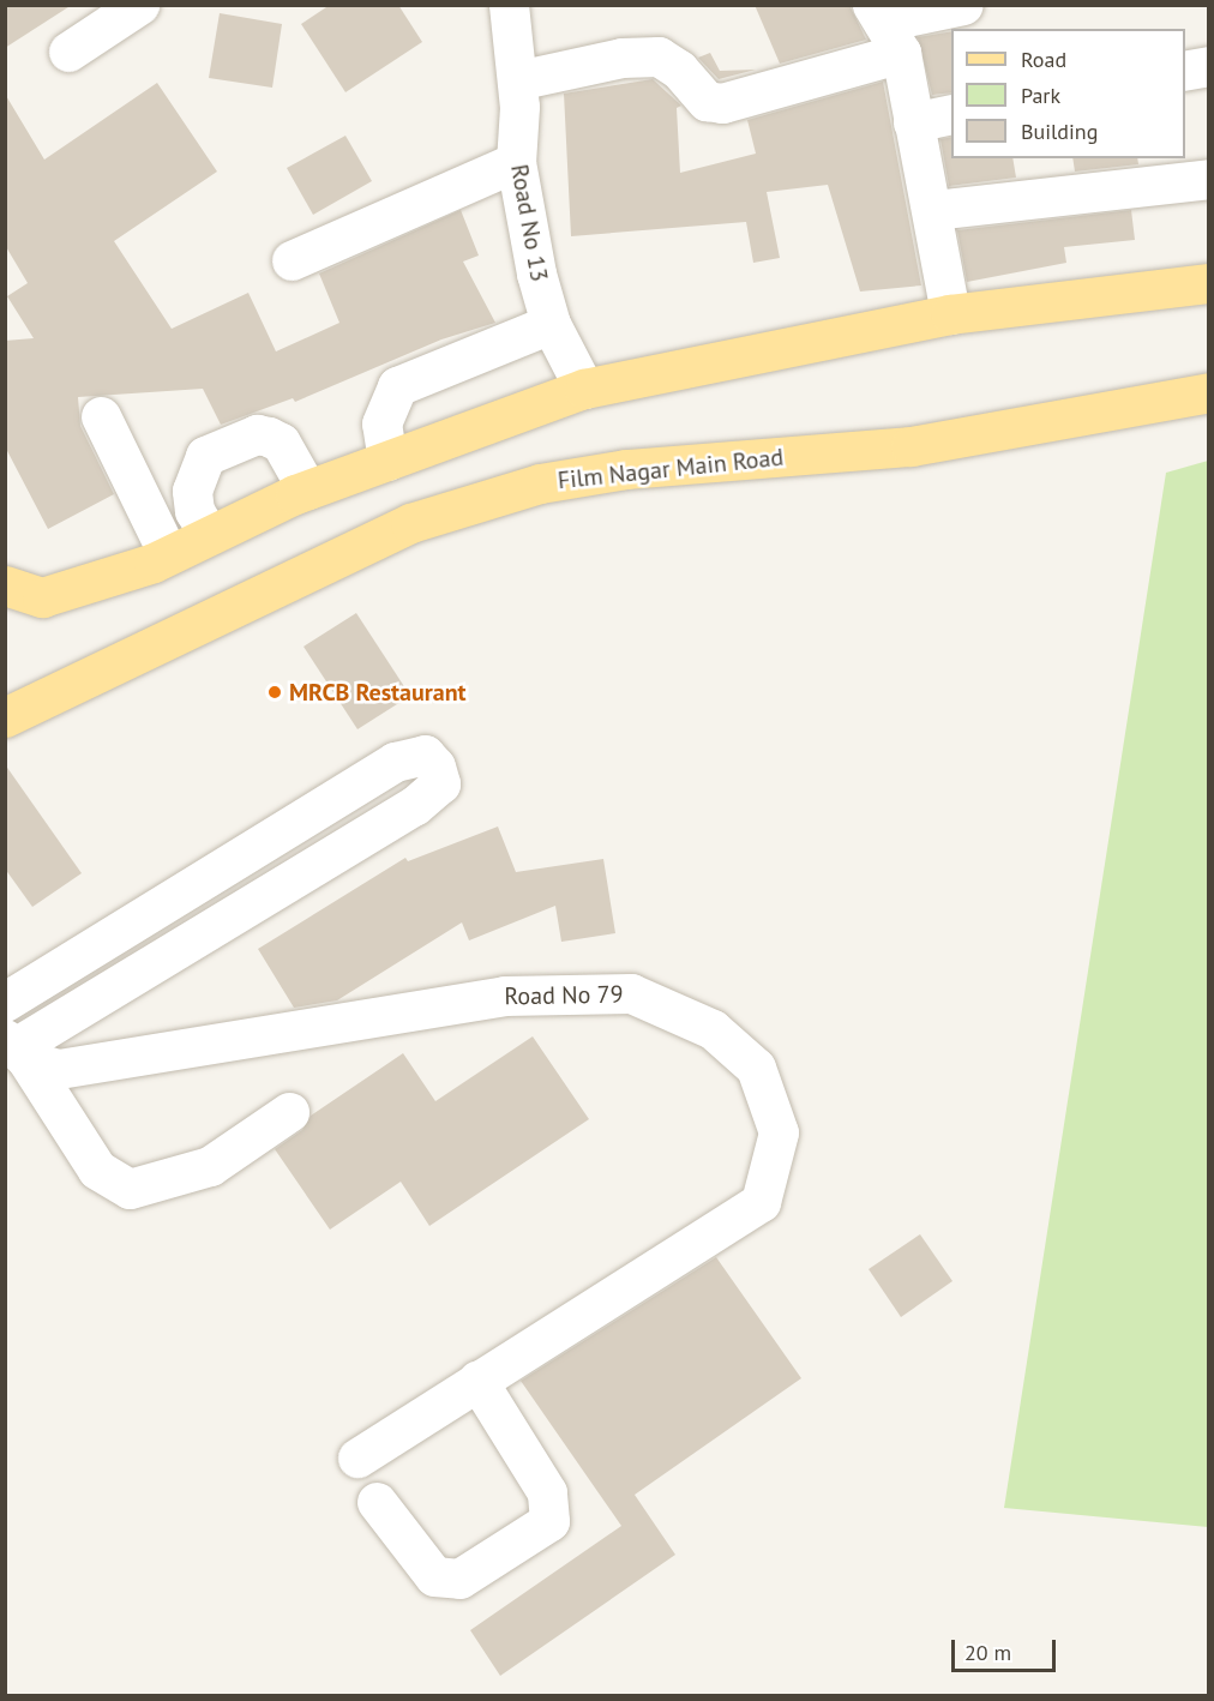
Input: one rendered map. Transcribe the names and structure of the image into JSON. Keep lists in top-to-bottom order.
{
  "streets": {
    "main road": ["Film Nagar Main Road"],
    "street": ["Road No 13", "Road No 79"]
  },
  "places": ["MRCB Restaurant"],
  "legend": ["Road", "Park", "Building"],
  "scale_bar": "20 m"
}
